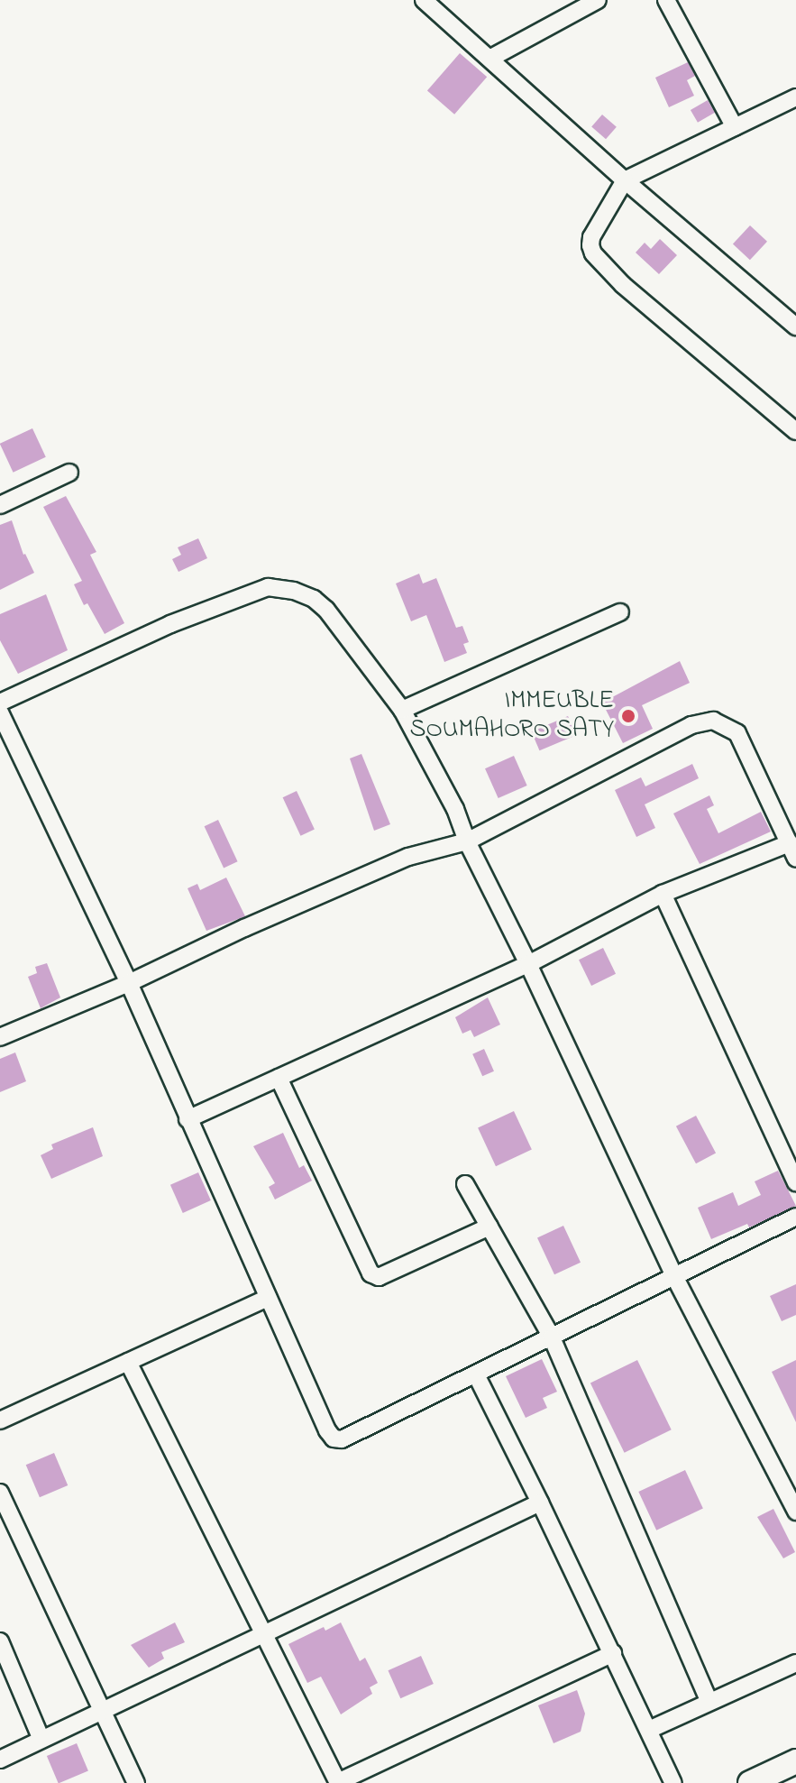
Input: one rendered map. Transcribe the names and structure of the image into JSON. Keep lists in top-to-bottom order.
{
  "places": ["IMMEUBLE SOUMAHORO SATY"]
}
